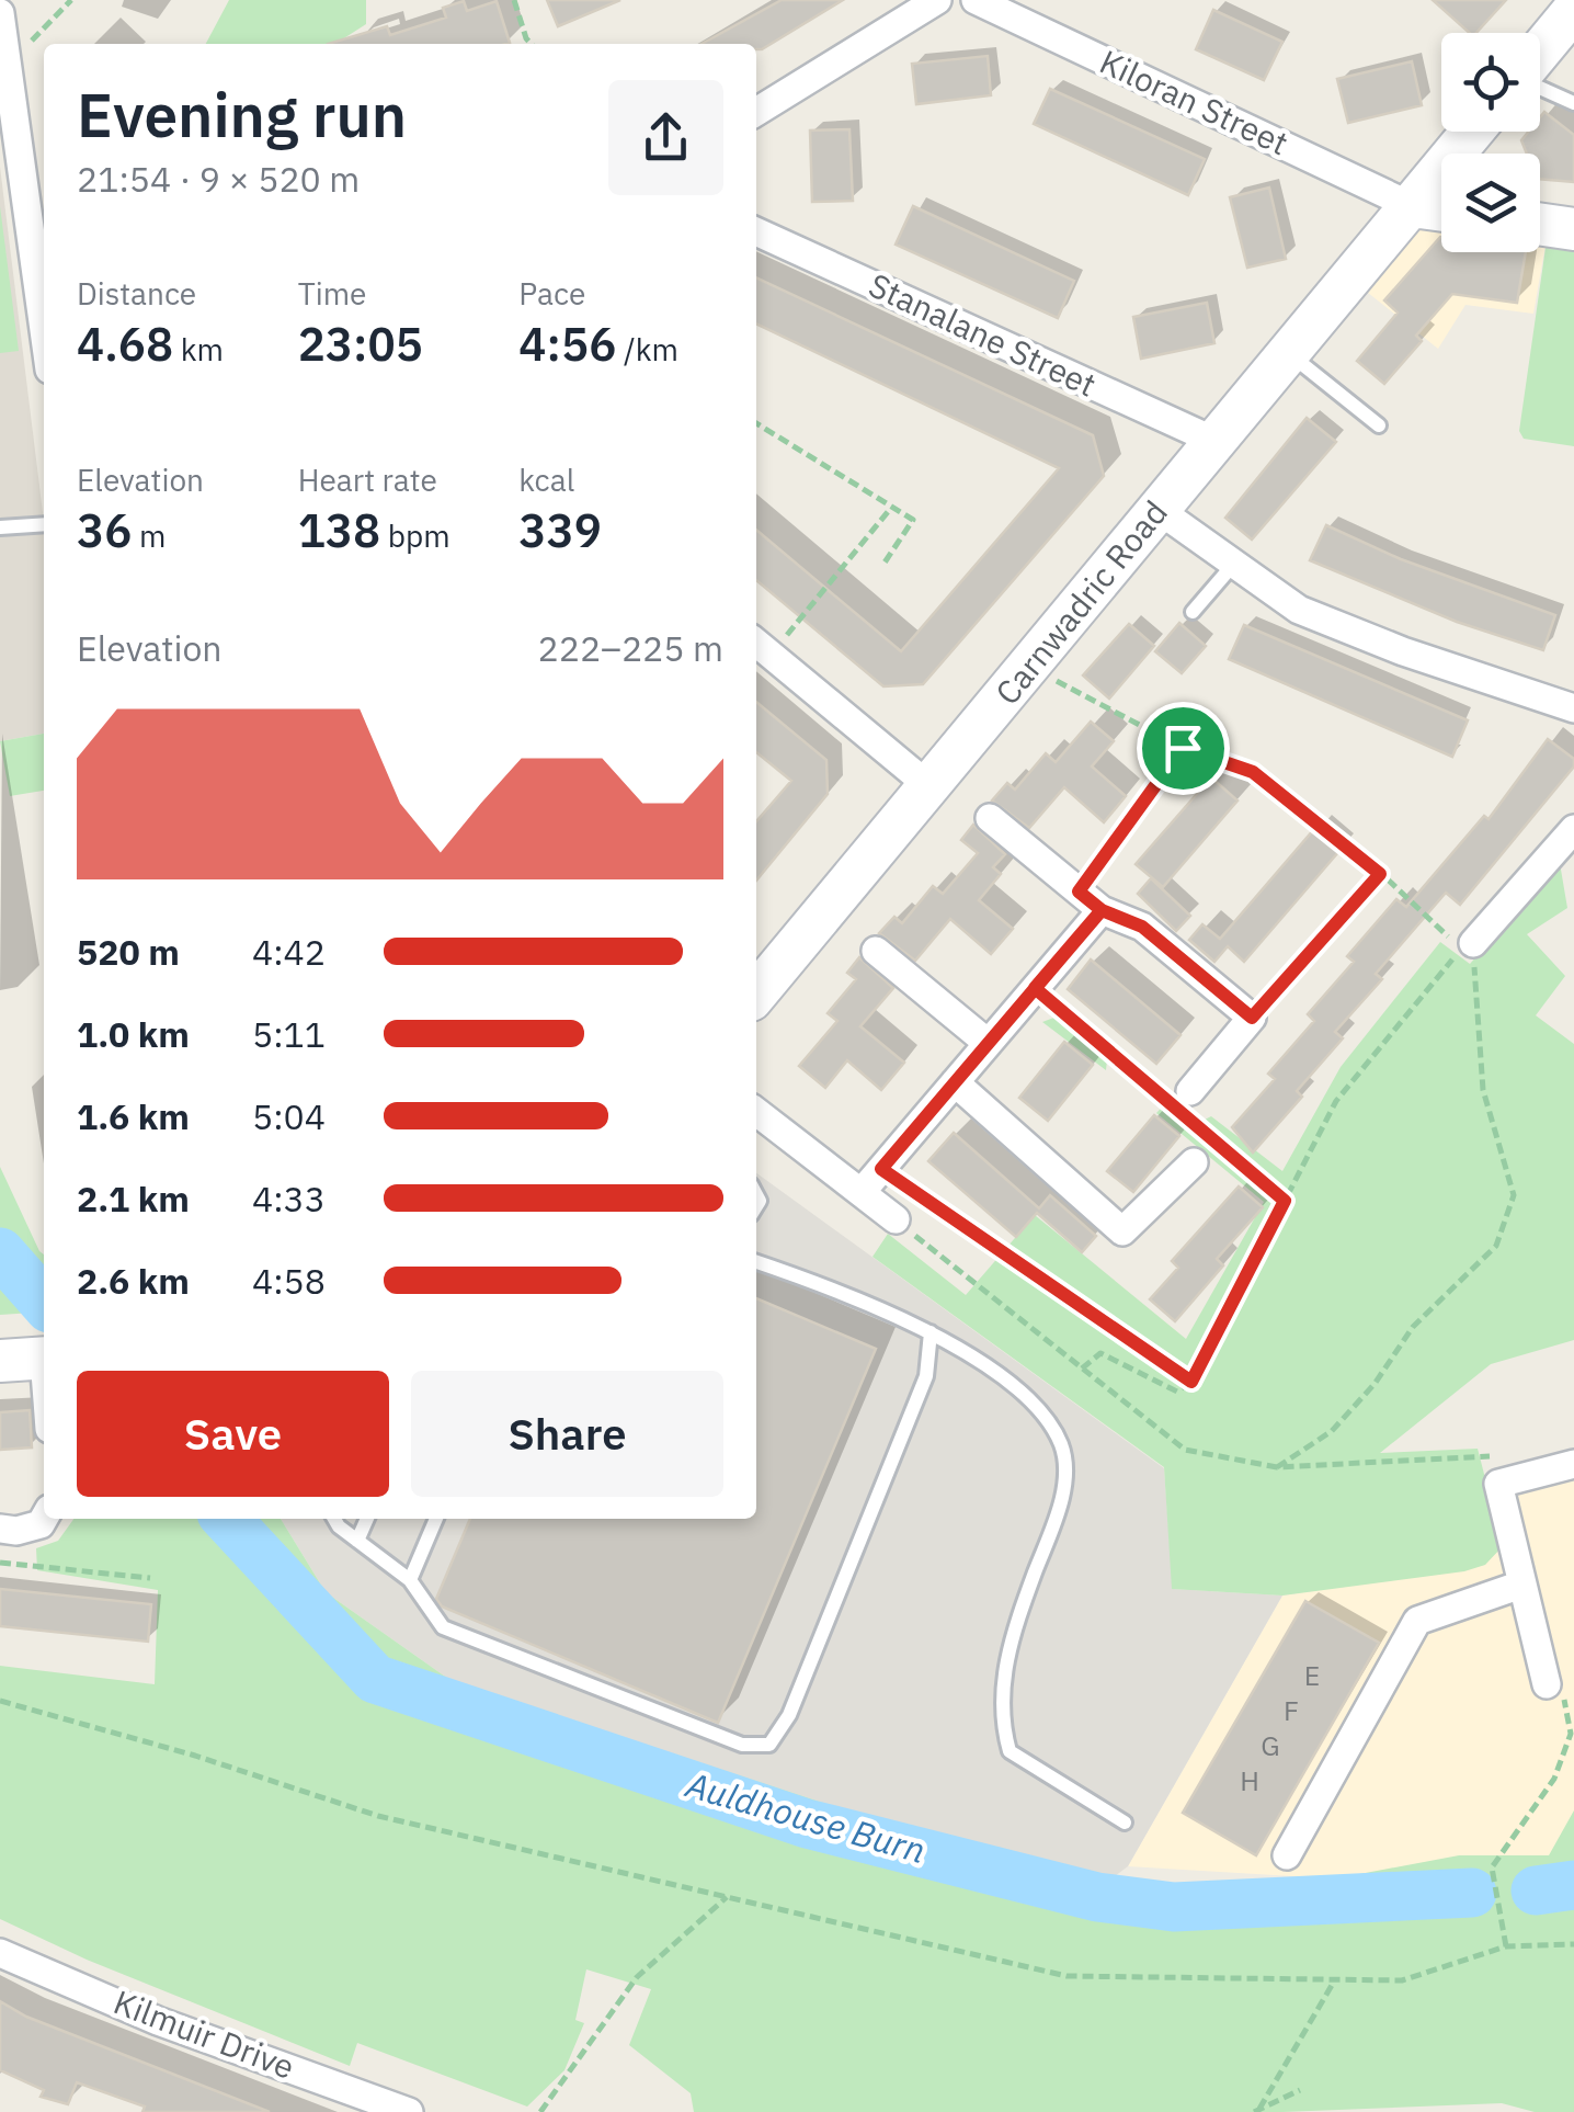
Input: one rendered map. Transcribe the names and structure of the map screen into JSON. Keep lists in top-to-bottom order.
{
  "streets": {
    "street": [
      "Kiloran Street",
      "Stanalane Street",
      "Carnwadric Road",
      "Kilmuir Drive"
    ]
  },
  "crossings": [
    ["Kiloran Street", "Carnwadric Road"],
    ["Stanalane Street", "Carnwadric Road"]
  ],
  "water": ["Auldhouse Burn"],
  "house_numbers": [
    "E",
    "F",
    "G",
    "H"
  ],
  "page": {
    "heading": ["Evening run", "21:54 · 9 × 520 m"],
    "stats": [
      ["Distance", "4.68 km"],
      ["Time", "23:05"],
      ["Pace", "4:56 /km"],
      ["Elevation", "36 m"],
      ["Heart rate", "138 bpm"],
      ["kcal", "339"]
    ],
    "chart": ["Elevation", "222–225 m"],
    "list": [
      {
        "name": "520 m",
        "note": "4:42"
      },
      {
        "name": "1.0 km",
        "note": "5:11"
      },
      {
        "name": "1.6 km",
        "note": "5:04"
      },
      {
        "name": "2.1 km",
        "note": "4:33"
      },
      {
        "name": "2.6 km",
        "note": "4:58"
      }
    ],
    "buttons": ["Save", "Share"]
  }
}
